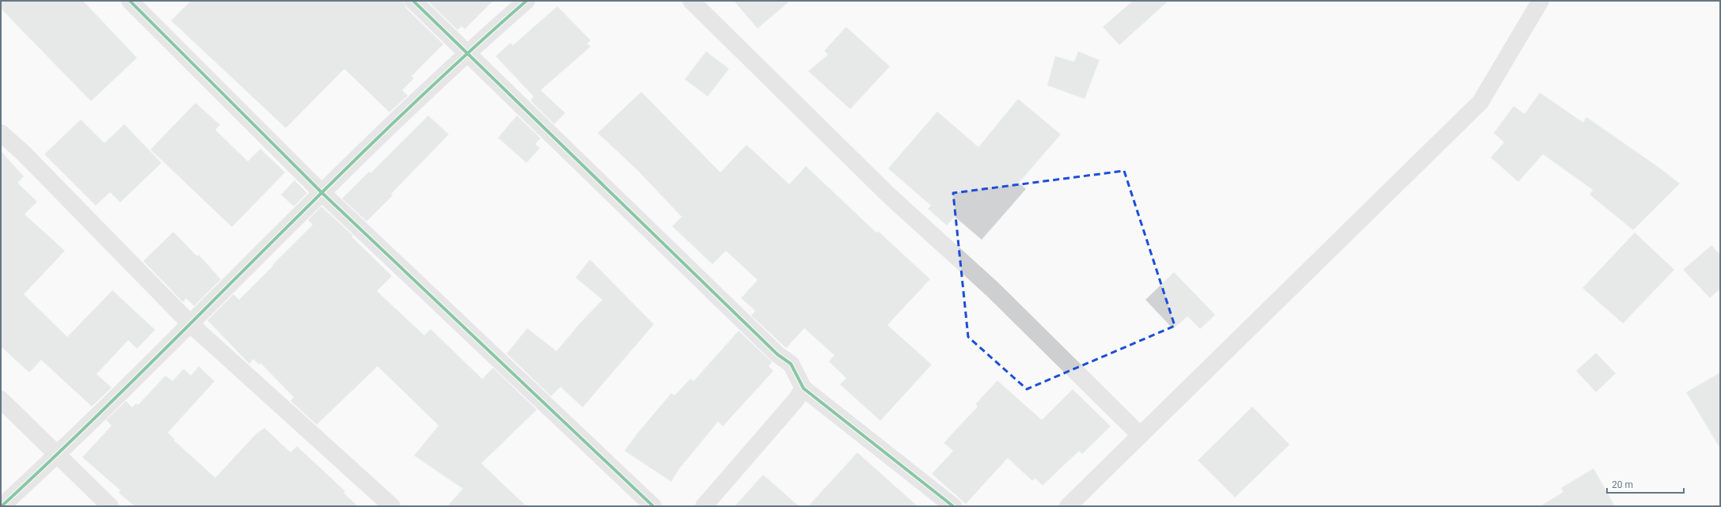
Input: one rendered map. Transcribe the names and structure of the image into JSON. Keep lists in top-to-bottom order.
{
  "scale_bar": "20 m"
}
